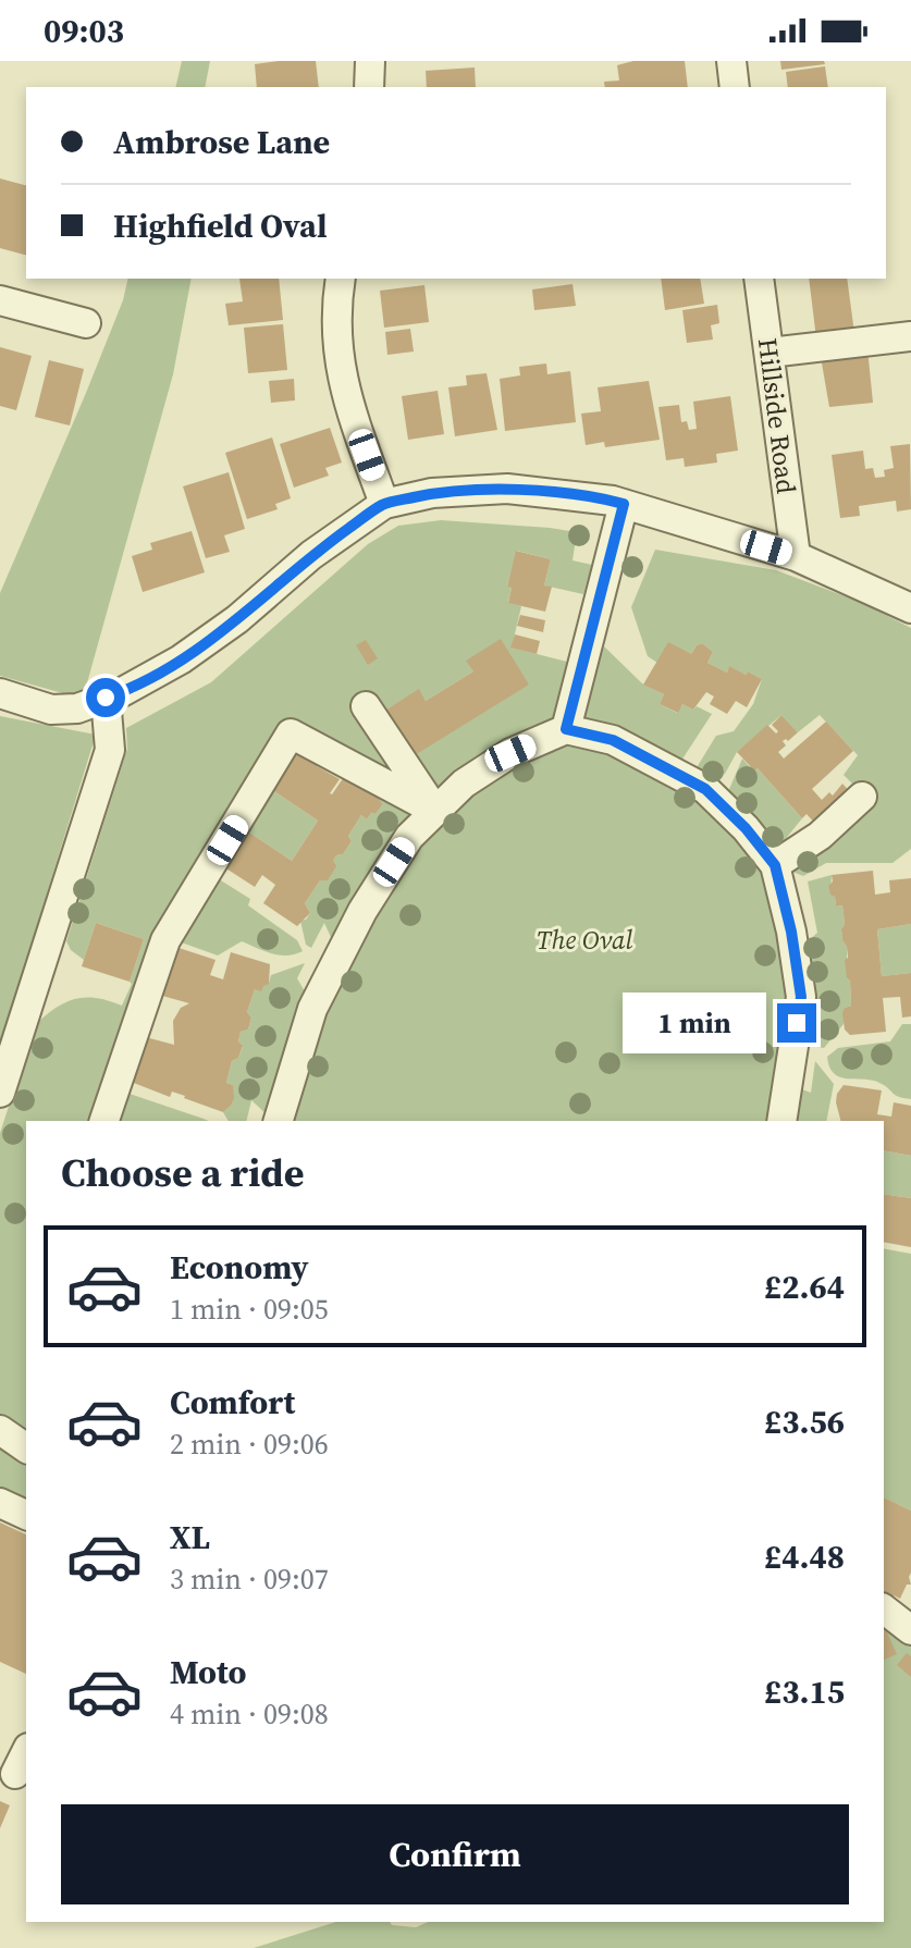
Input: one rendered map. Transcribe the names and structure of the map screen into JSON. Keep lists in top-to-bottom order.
{
  "streets": {
    "street": ["Hillside Road"]
  },
  "parks": ["The Oval"],
  "page": {
    "status": "09:03",
    "banner": ["Ambrose Lane", "Highfield Oval"],
    "bubble": "1 min",
    "heading": "Choose a ride",
    "list": [
      {
        "name": "Economy",
        "note": "1 min · 09:05",
        "value": "£2.64"
      },
      {
        "name": "Comfort",
        "note": "2 min · 09:06",
        "value": "£3.56"
      },
      {
        "name": "XL",
        "note": "3 min · 09:07",
        "value": "£4.48"
      },
      {
        "name": "Moto",
        "note": "4 min · 09:08",
        "value": "£3.15"
      }
    ],
    "buttons": "Confirm"
  }
}
